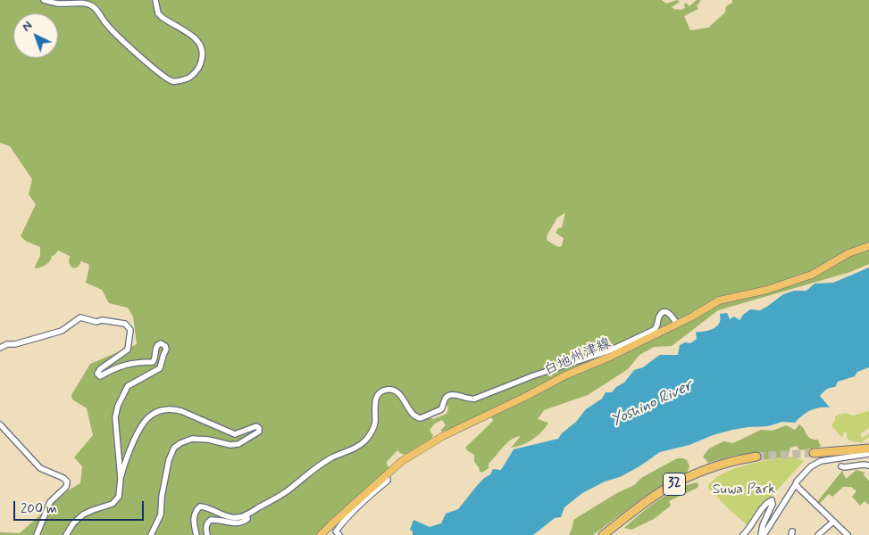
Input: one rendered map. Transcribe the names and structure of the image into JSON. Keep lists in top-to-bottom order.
{
  "streets": {
    "highway": ["32"],
    "main road": ["白地州津線"]
  },
  "water": ["Yoshino River"],
  "parks": ["Suwa Park"],
  "scale_bar": "200 m",
  "north": "top left"
}
